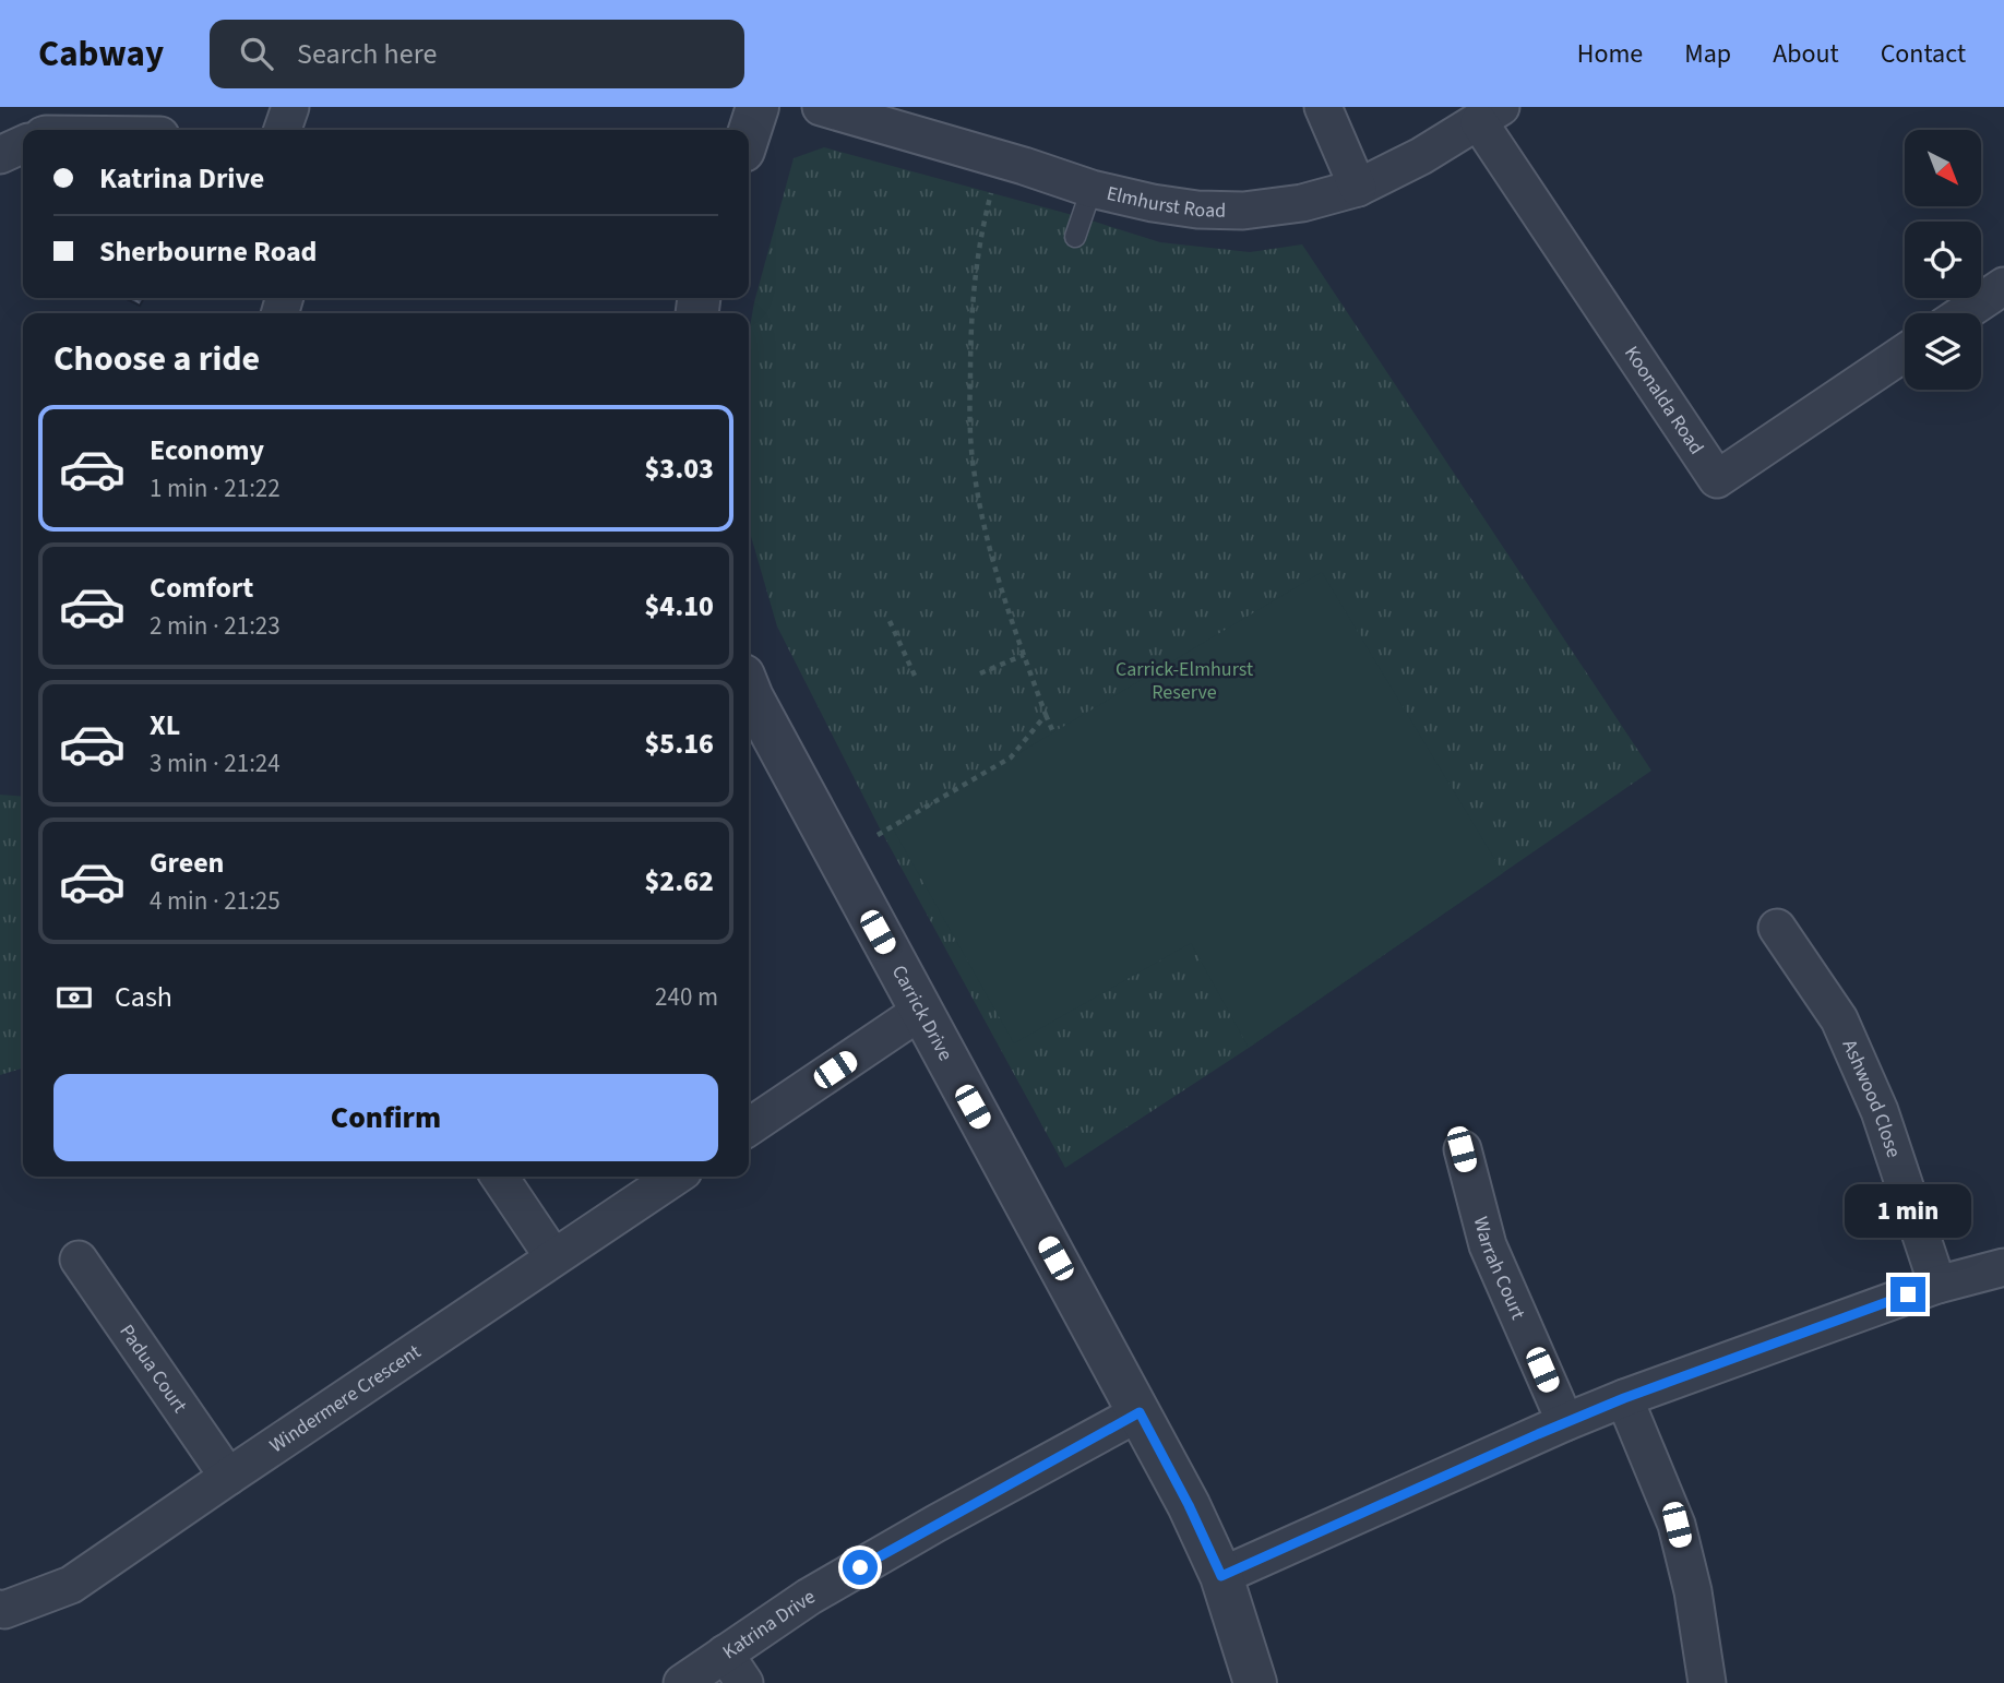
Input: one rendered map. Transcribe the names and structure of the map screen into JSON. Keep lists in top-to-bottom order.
{
  "streets": {
    "street": [
      "Elmhurst Road",
      "Koonalda Road",
      "Carrick Drive",
      "Ashwood Close",
      "Warrah Court",
      "Padua Court",
      "Windermere Crescent",
      "Katrina Drive"
    ]
  },
  "crossings": [
    ["Elmhurst Road", "Koonalda Road"],
    ["Carrick Drive", "Katrina Drive"],
    ["Padua Court", "Windermere Crescent"]
  ],
  "parks": ["Carrick-Elmhurst Reserve"],
  "north": "bottom right",
  "page": {
    "header": "Cabway",
    "search": "Search here",
    "nav": [
      "Home",
      "Map",
      "About",
      "Contact"
    ],
    "banner": ["Katrina Drive", "Sherbourne Road"],
    "heading": "Choose a ride",
    "list": [
      {
        "name": "Economy",
        "note": "1 min · 21:22",
        "value": "$3.03"
      },
      {
        "name": "Comfort",
        "note": "2 min · 21:23",
        "value": "$4.10"
      },
      {
        "name": "XL",
        "note": "3 min · 21:24",
        "value": "$5.16"
      },
      {
        "name": "Green",
        "note": "4 min · 21:25",
        "value": "$2.62"
      }
    ],
    "pay": ["Cash", "240 m"],
    "buttons": "Confirm",
    "bubble": "1 min"
  }
}
